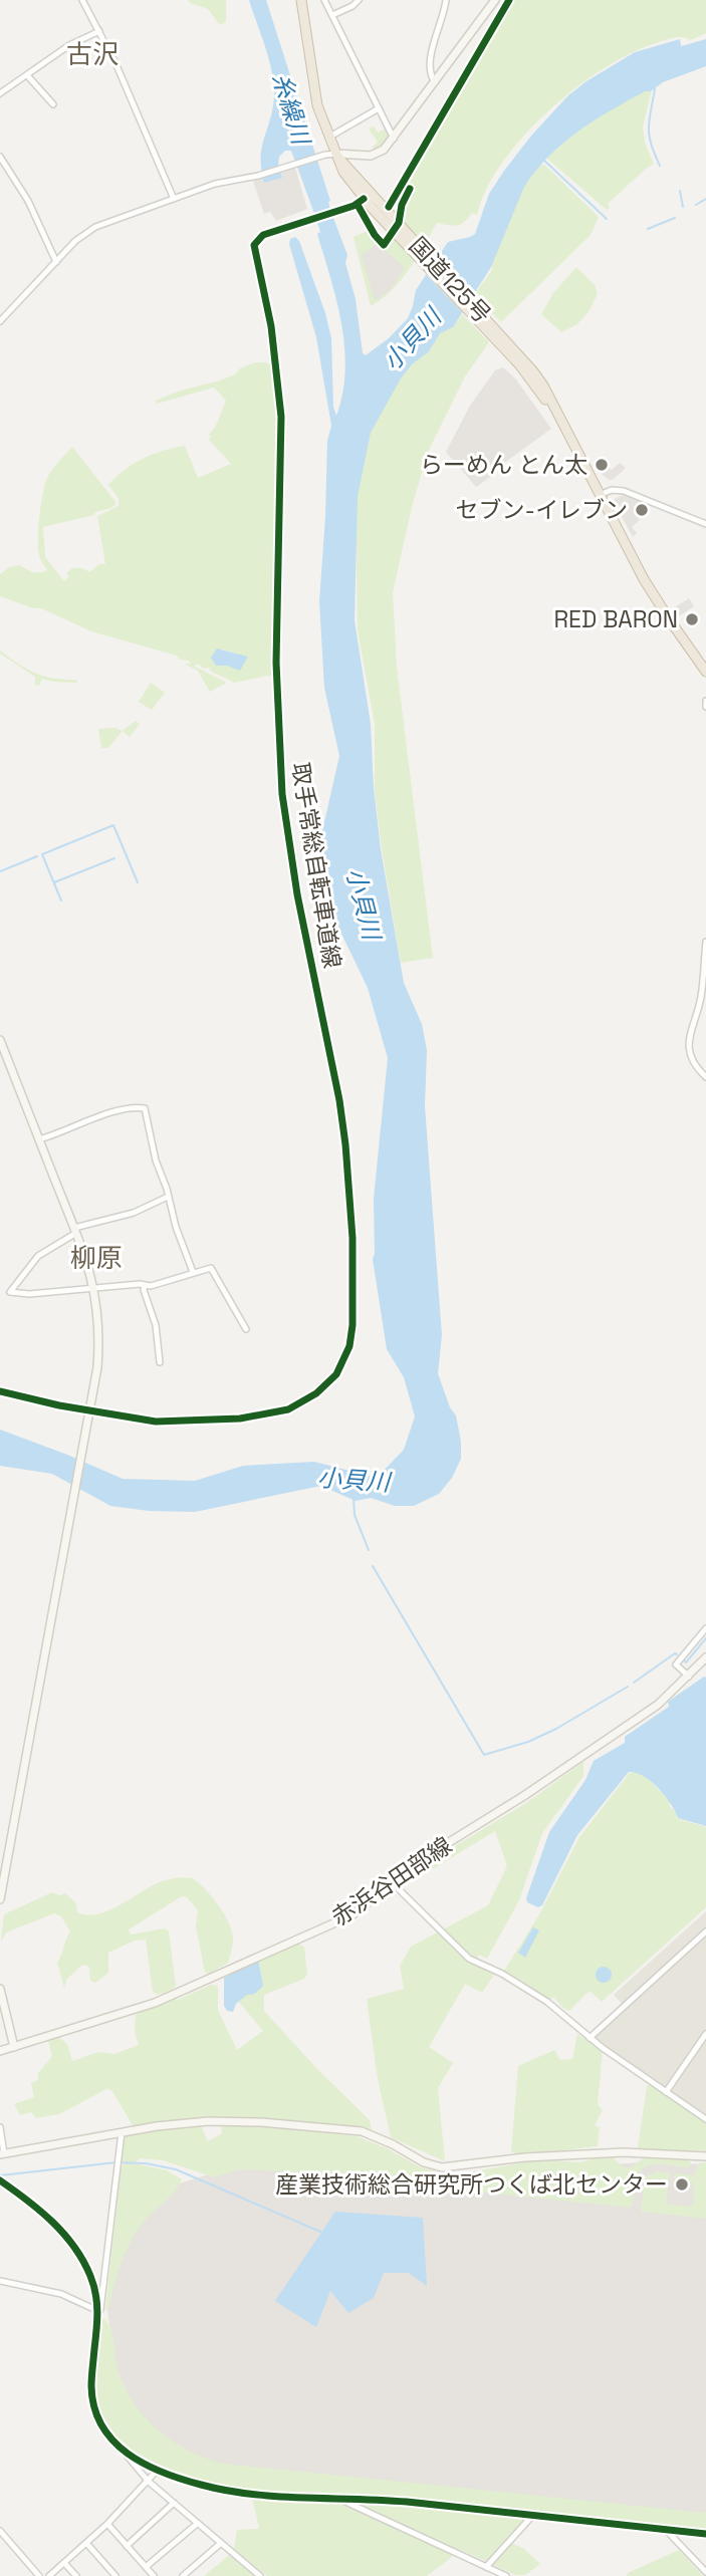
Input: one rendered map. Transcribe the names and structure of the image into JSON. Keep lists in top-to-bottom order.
{
  "streets": {
    "highway": ["国道125号"],
    "street": ["赤浜谷田部線"],
    "cycle path": ["取手常総自転車道線"]
  },
  "districts": ["古沢", "柳原"],
  "water": ["糸繰川", "小貝川"],
  "places": [
    "らーめん とん太",
    "セブン-イレブン",
    "RED BARON",
    "産業技術総合研究所つくば北センター"
  ]
}
